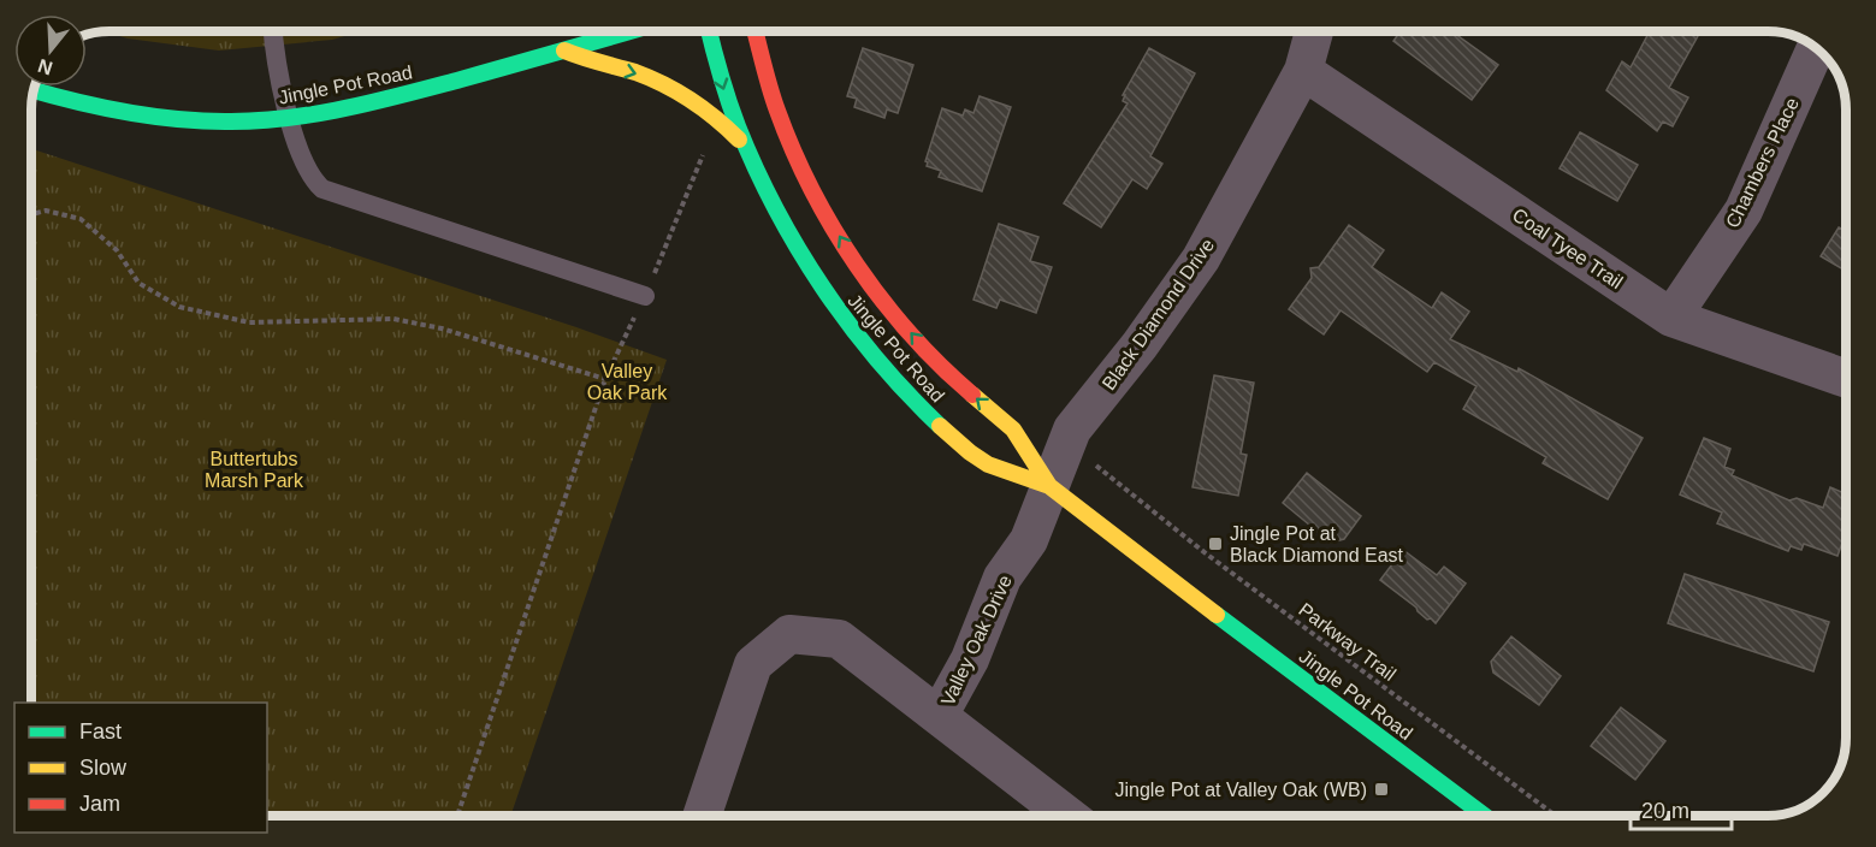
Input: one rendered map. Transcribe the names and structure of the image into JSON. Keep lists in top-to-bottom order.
{
  "streets": {
    "main road": ["Jingle Pot Road"],
    "street": [
      "Chambers Place",
      "Coal Tyee Trail",
      "Black Diamond Drive",
      "Valley Oak Drive"
    ],
    "path": ["Parkway Trail"]
  },
  "crossings": [
    ["Jingle Pot Road", "Black Diamond Drive"],
    ["Jingle Pot Road", "Valley Oak Drive"],
    ["Chambers Place", "Coal Tyee Trail"],
    ["Coal Tyee Trail", "Black Diamond Drive"],
    ["Black Diamond Drive", "Valley Oak Drive"]
  ],
  "parks": ["Valley Oak Park", "Buttertubs Marsh Park"],
  "places": {
    "transit": ["Jingle Pot at Black Diamond East", "Jingle Pot at Valley Oak (WB)"]
  },
  "legend": ["Fast", "Slow", "Jam"],
  "scale_bar": "20 m",
  "north": "bottom"
}
